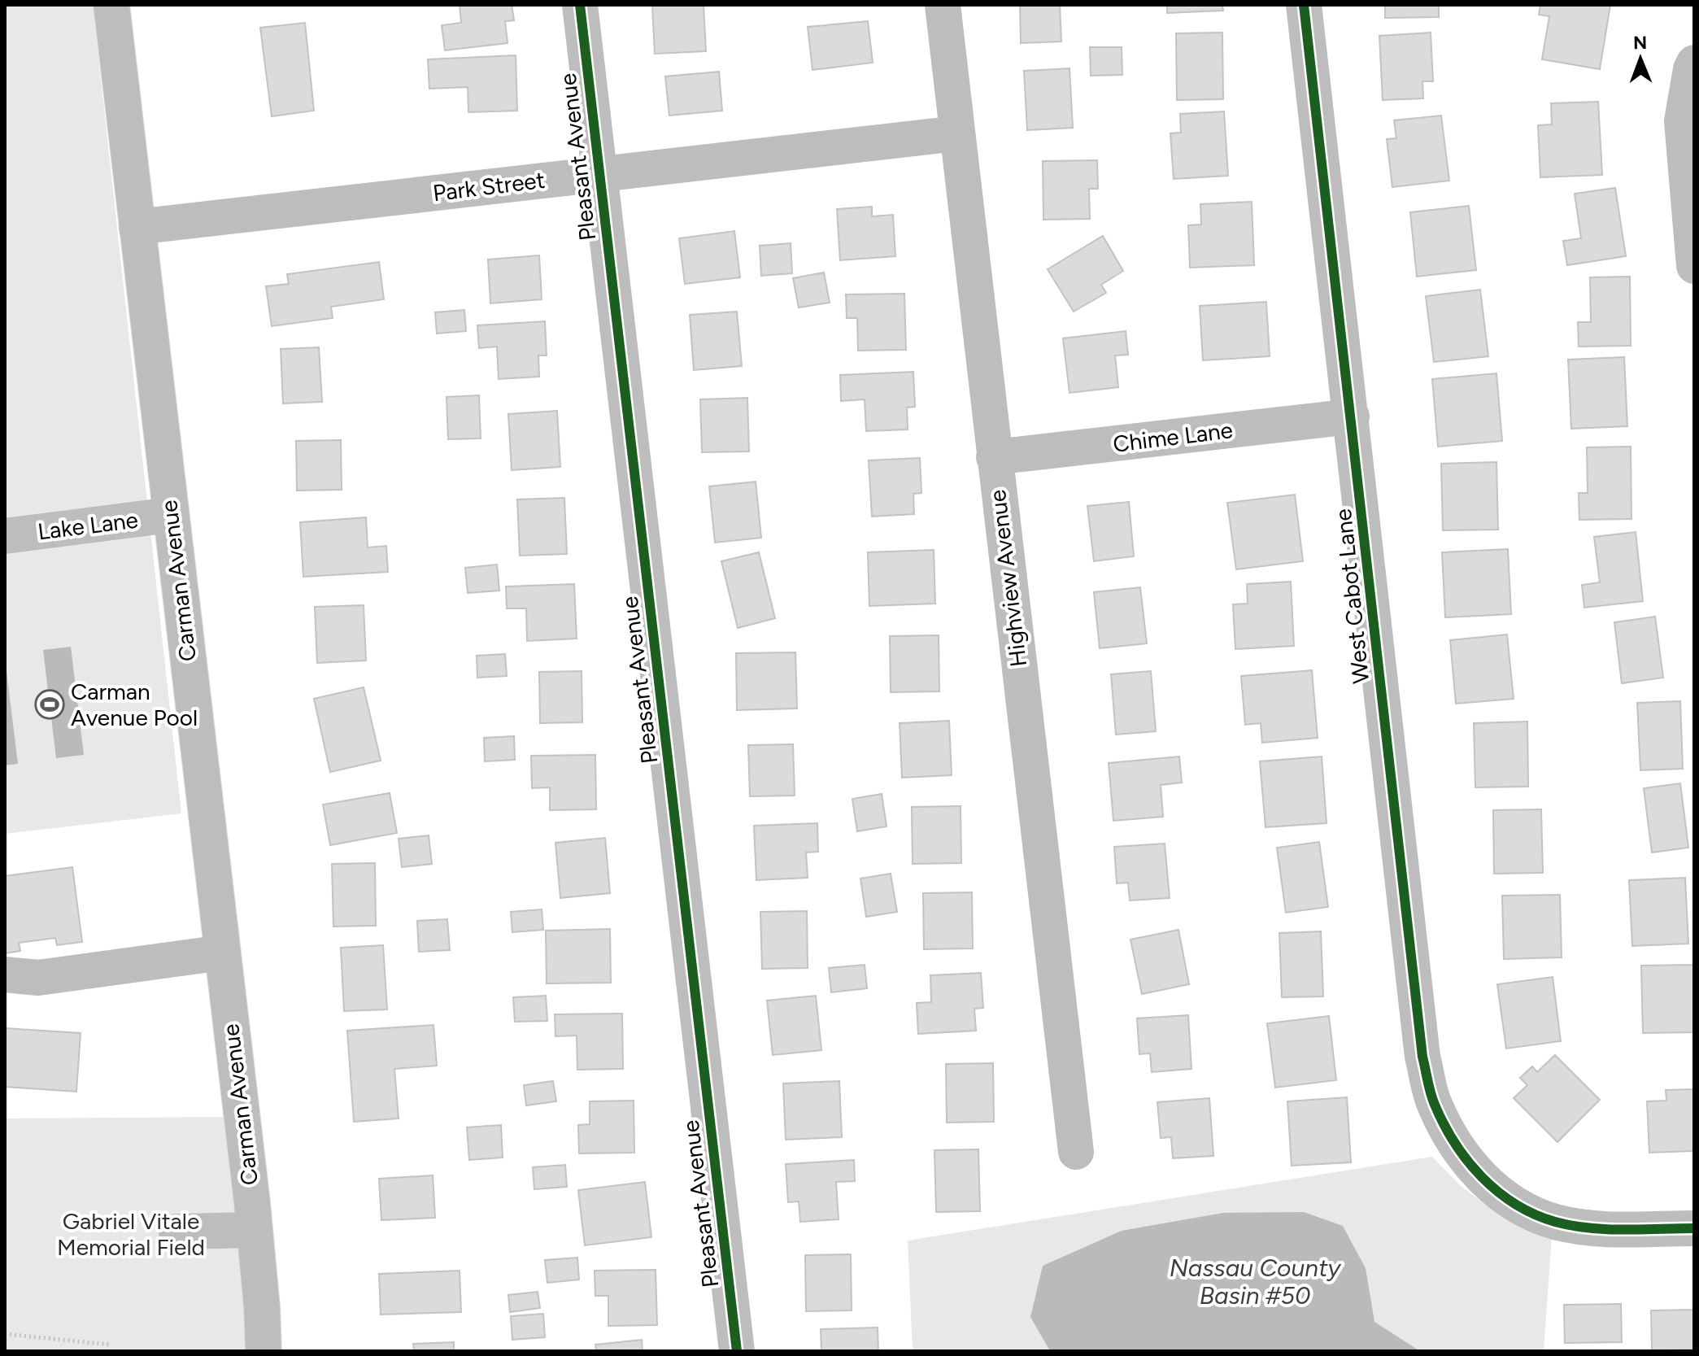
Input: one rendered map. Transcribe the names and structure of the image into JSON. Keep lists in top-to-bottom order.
{
  "streets": {
    "street": [
      "Pleasant Avenue",
      "Park Street",
      "Chime Lane",
      "Lake Lane",
      "Highview Avenue",
      "Carman Avenue",
      "West Cabot Lane"
    ]
  },
  "crossings": [
    ["Pleasant Avenue", "Park Street"],
    ["Park Street", "Highview Avenue"],
    ["Park Street", "Carman Avenue"],
    ["Chime Lane", "Highview Avenue"],
    ["Chime Lane", "West Cabot Lane"],
    ["Lake Lane", "Carman Avenue"]
  ],
  "water": ["Nassau County Basin #50"],
  "parks": ["Gabriel Vitale Memorial Field"],
  "places": {
    "sports": ["Carman Avenue Pool"]
  },
  "north": "top"
}
